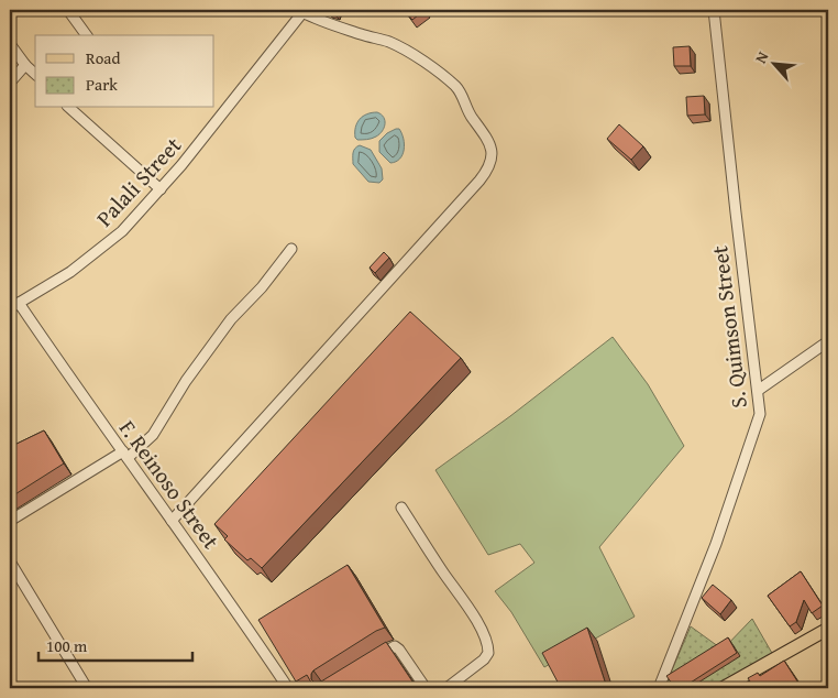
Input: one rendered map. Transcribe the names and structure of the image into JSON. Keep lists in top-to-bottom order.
{
  "streets": {
    "street": ["Palali Street", "S. Quimson Street", "F. Reinoso Street"]
  },
  "crossings": [
    ["Palali Street", "F. Reinoso Street"]
  ],
  "legend": ["Road", "Park"],
  "scale_bar": "100 m",
  "north": "top left"
}
